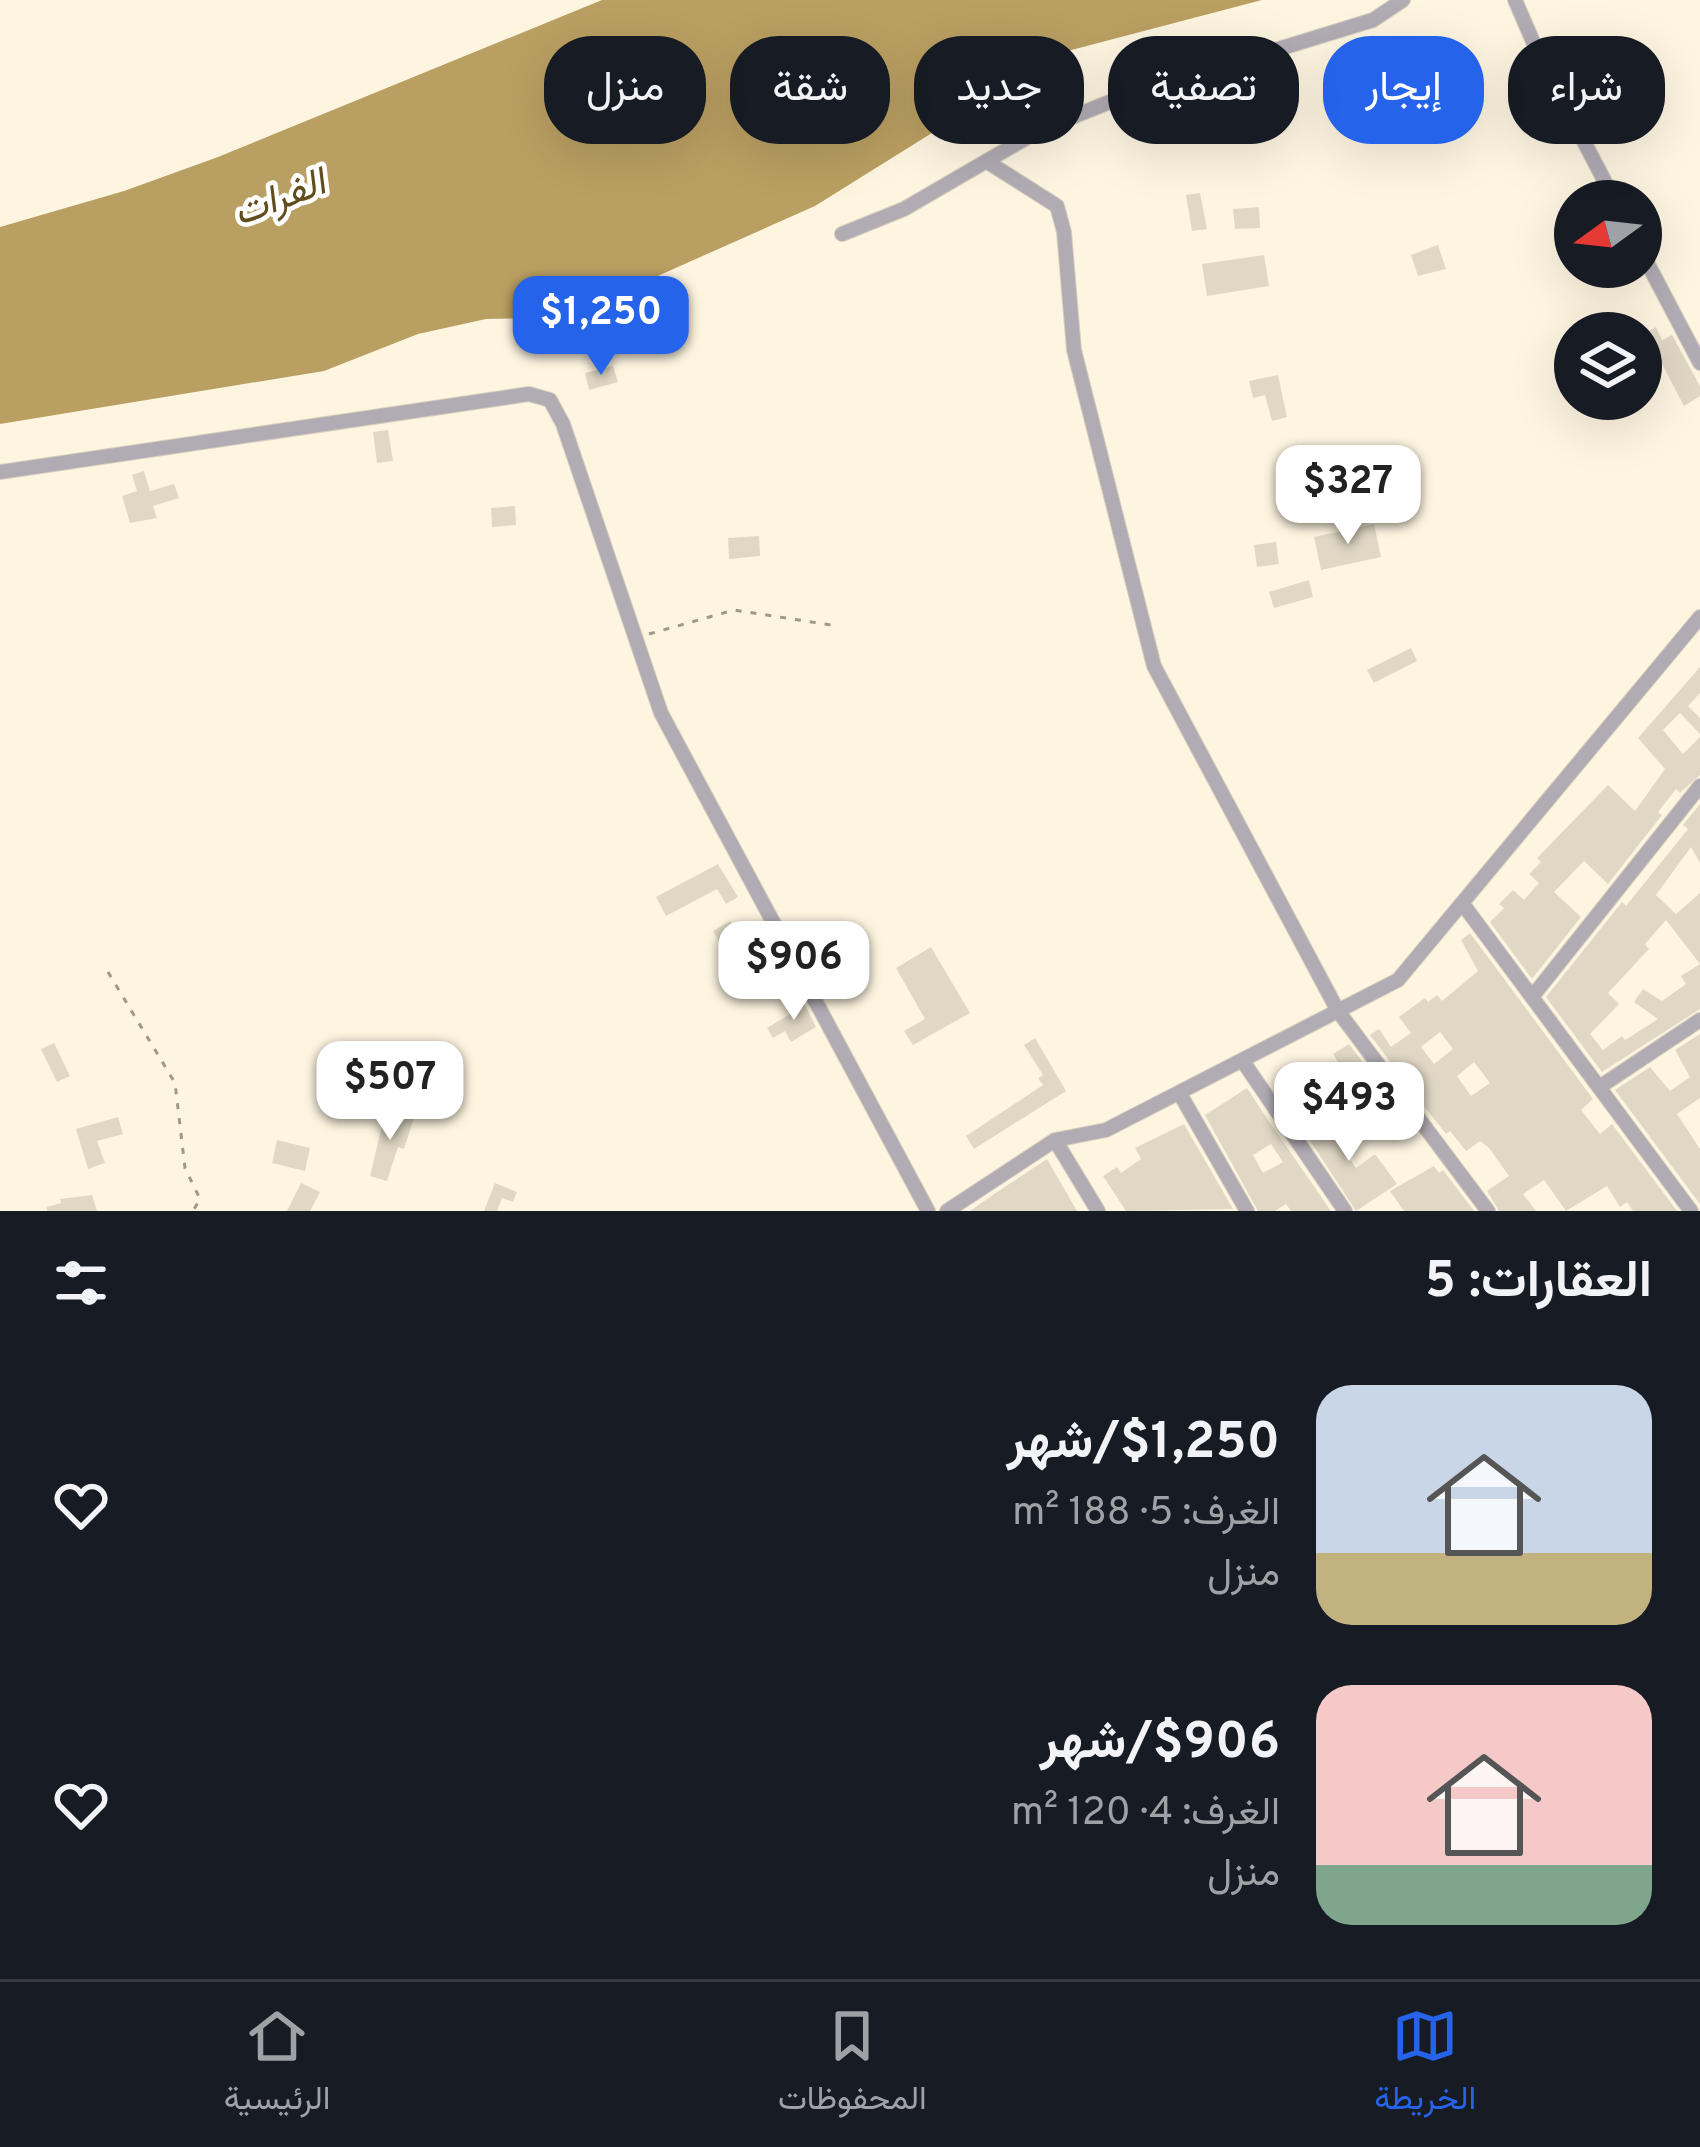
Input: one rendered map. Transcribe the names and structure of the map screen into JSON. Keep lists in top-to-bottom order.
{
  "water": ["الفرات"],
  "north": "left",
  "page": {
    "chip": [
      "شراء",
      "إيجار",
      "تصفية",
      "جديد",
      "شقة",
      "منزل"
    ],
    "price": [
      "$1,250",
      "$327",
      "$906",
      "$507",
      "$493"
    ],
    "heading": "العقارات: 5",
    "list": [
      {
        "name": "$1,250/شهر",
        "note": "الغرف: 5 · 188 m² · منزل"
      },
      {
        "name": "$906/شهر",
        "note": "الغرف: 4 · 120 m² · منزل"
      }
    ],
    "tabs": ["الخريطة", "المحفوظات", "الرئيسية"]
  }
}
